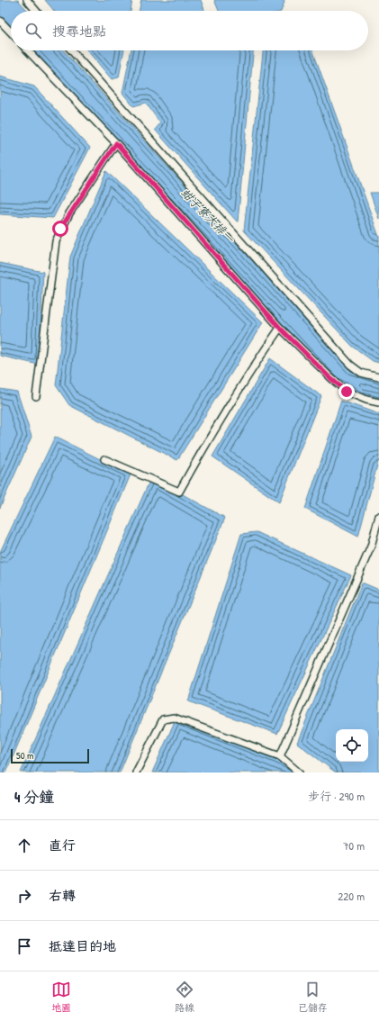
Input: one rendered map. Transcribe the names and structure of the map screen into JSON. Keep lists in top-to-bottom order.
{
  "water": ["蚶子寮大排一"],
  "scale_bar": "50 m",
  "page": {
    "search": "搜尋地點",
    "scale": "50 m",
    "heading": ["4 分鐘", "步行 · 290 m"],
    "list": [
      ["直行", "70 m"],
      ["右轉", "220 m"],
      "抵達目的地"
    ],
    "nav": ["地圖", "路線", "已儲存"]
  }
}
